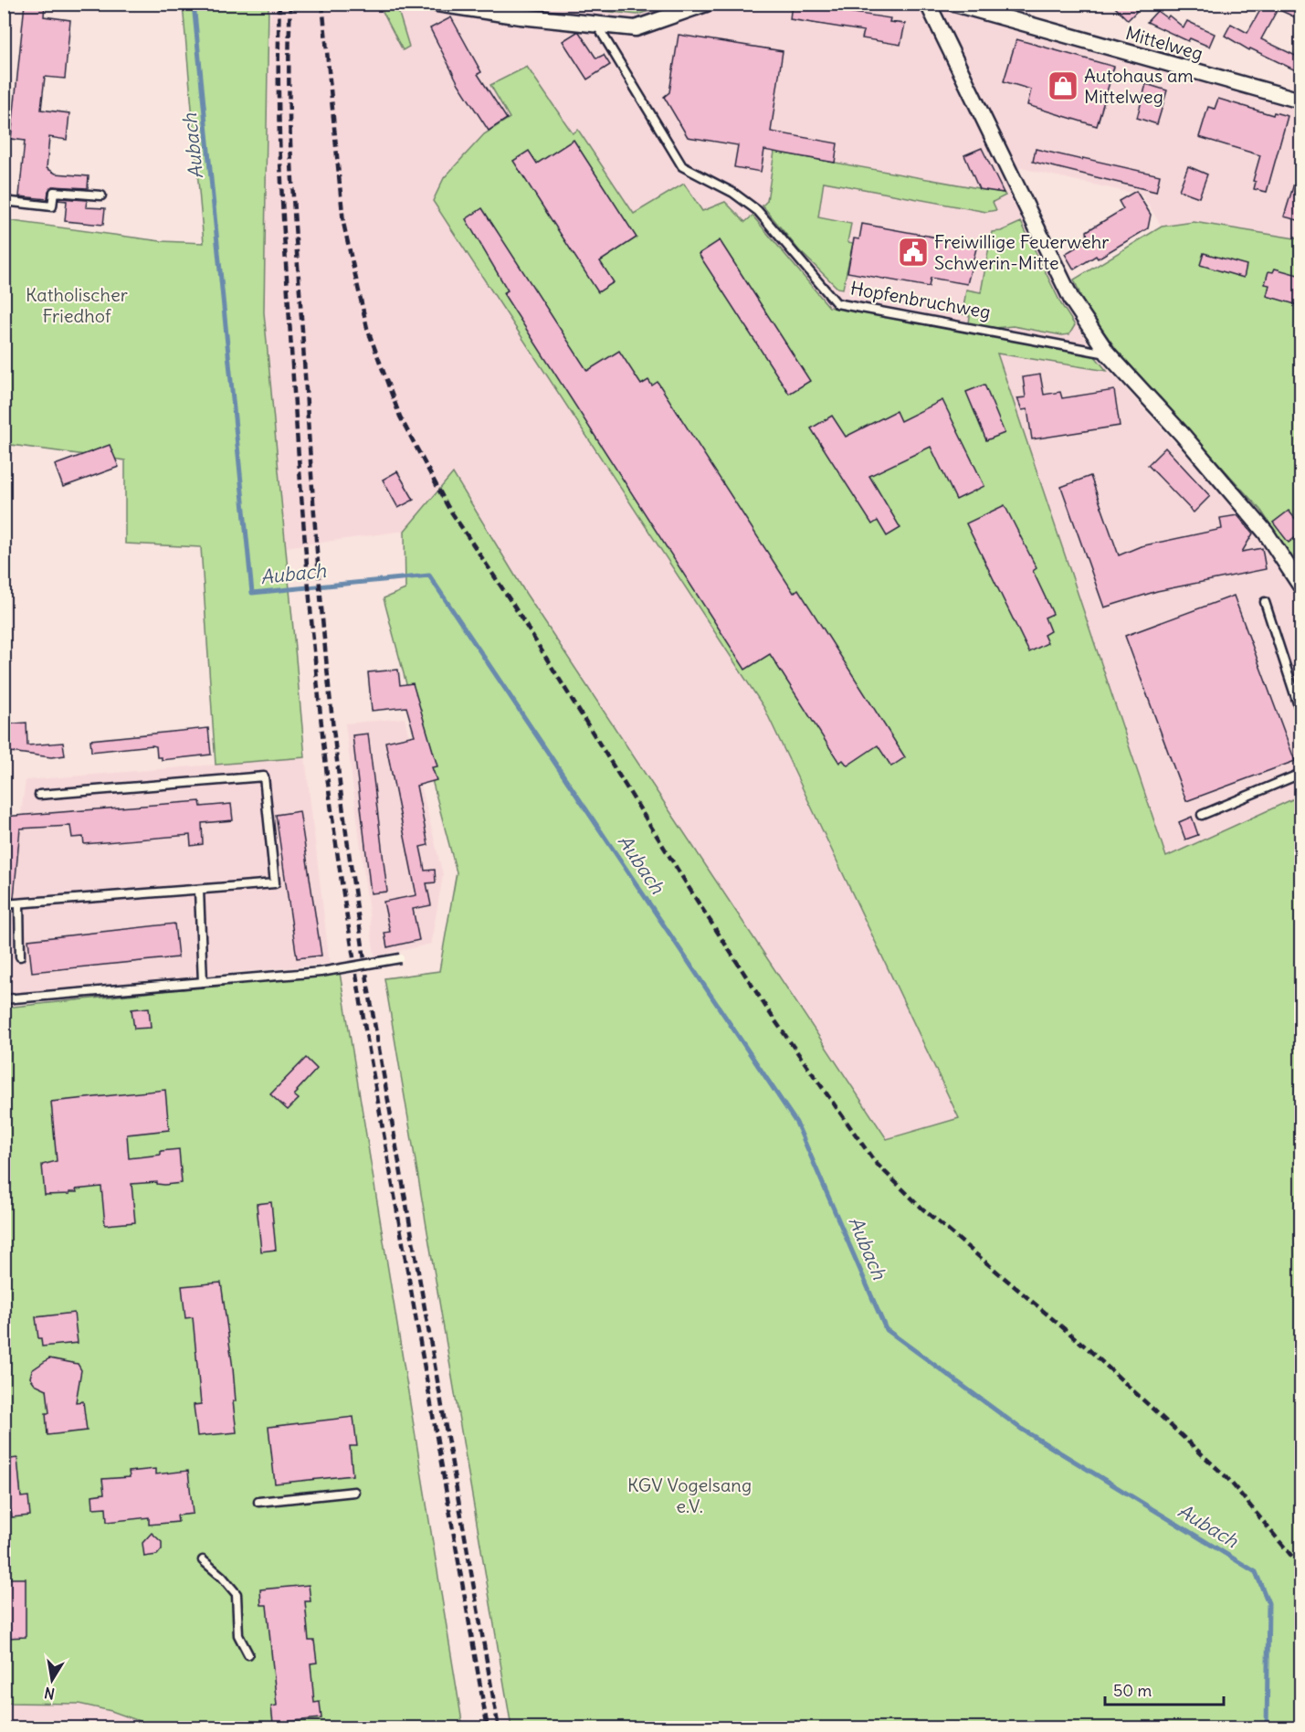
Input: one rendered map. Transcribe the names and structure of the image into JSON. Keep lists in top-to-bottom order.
{
  "streets": {
    "street": ["Mittelweg"],
    "lane": ["Hopfenbruchweg"]
  },
  "water": ["Aubach"],
  "parks": ["Katholischer Friedhof", "KGV Vogelsang e.V."],
  "places": {
    "shop": ["Autohaus am Mittelweg"],
    "public building": ["Freiwillige Feuerwehr Schwerin-Mitte"]
  },
  "scale_bar": "50 m",
  "north": "bottom"
}
